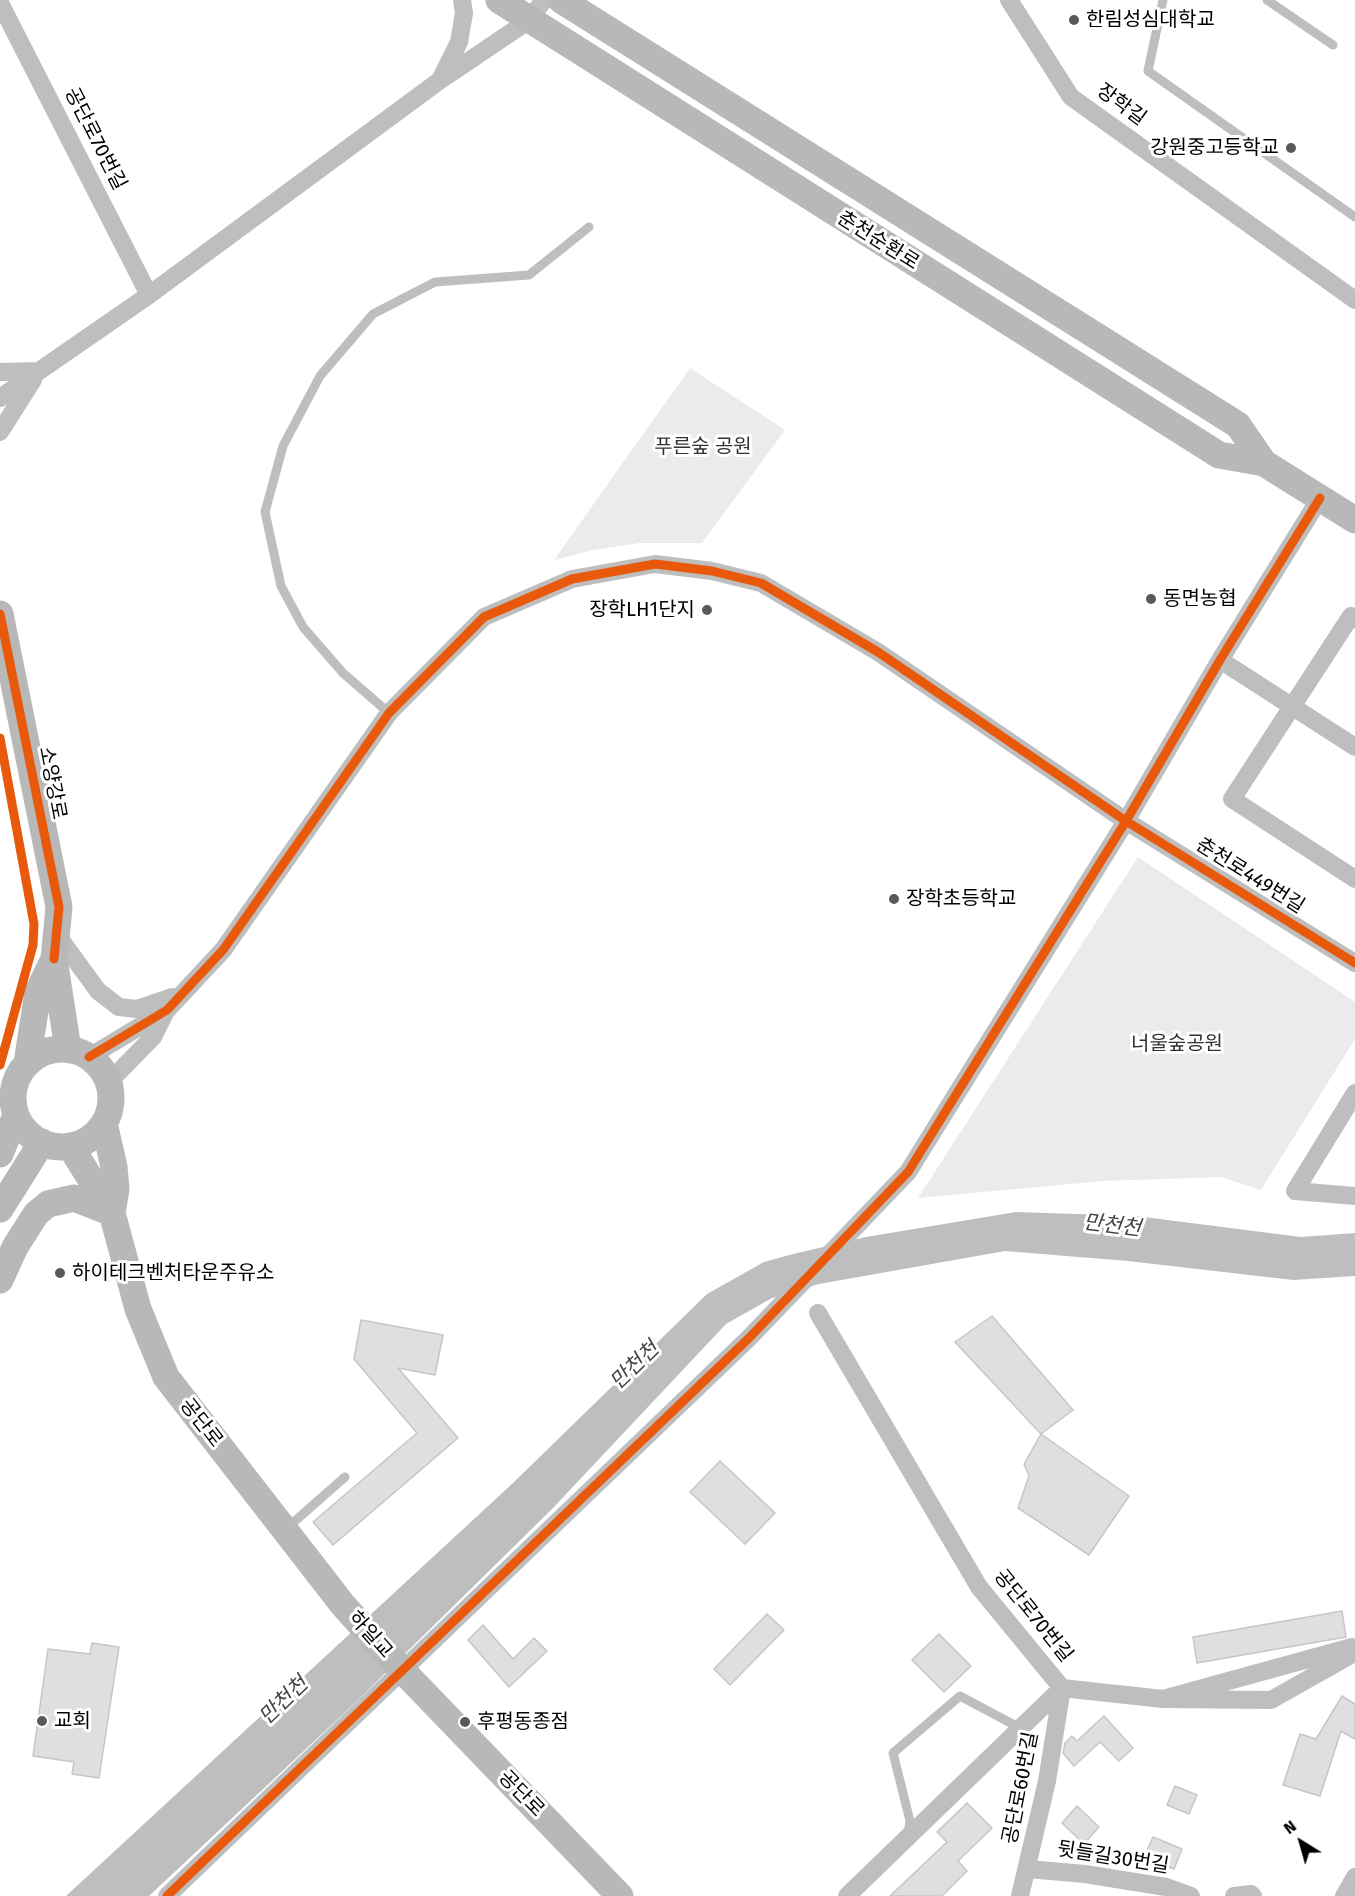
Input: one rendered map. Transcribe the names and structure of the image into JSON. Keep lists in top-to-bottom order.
{
  "streets": {
    "street": [
      "장학길",
      "공단로70번길",
      "춘천순환로",
      "소양강로",
      "춘천로449번길",
      "공단로",
      "하일교",
      "공단로60번길",
      "뒷들길30번길"
    ]
  },
  "crossings": [
    ["공단로70번길", "공단로60번길"],
    ["소양강로", "공단로"],
    ["공단로", "하일교"],
    ["공단로60번길", "뒷들길30번길"]
  ],
  "water": ["만천천"],
  "parks": ["푸른숲 공원", "너울숲공원"],
  "places": [
    "한림성심대학교",
    "강원중고등학교",
    "동면농협",
    "장학LH1단지",
    "장학초등학교",
    "하이테크벤처타운주유소",
    "교회",
    "후평동종점"
  ],
  "north": "top left"
}
